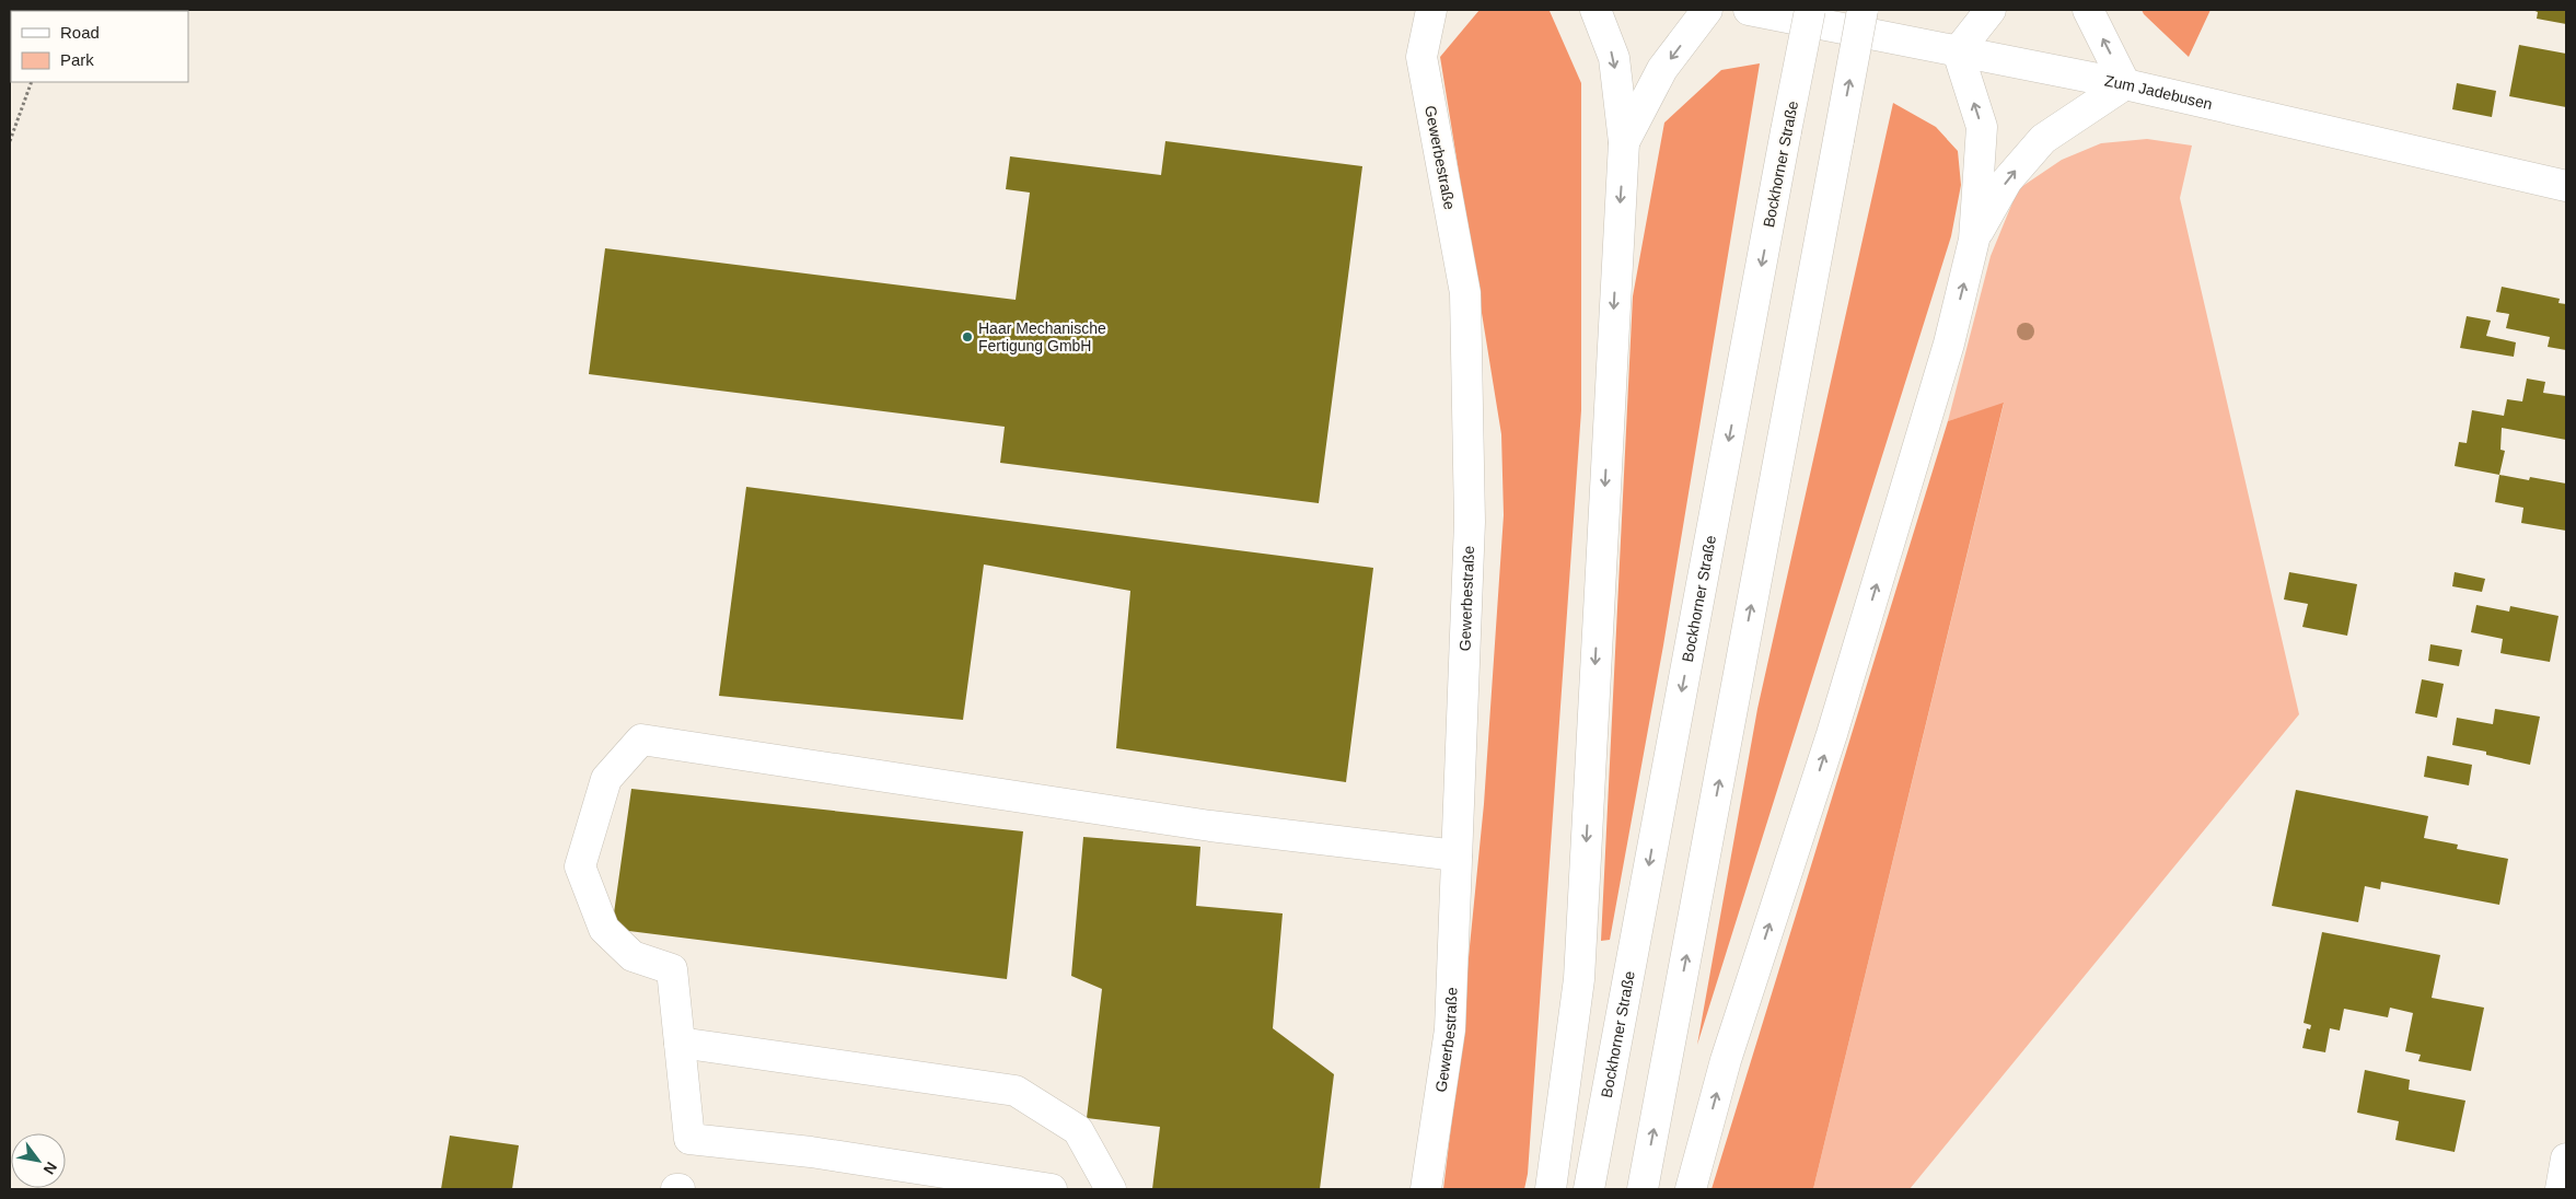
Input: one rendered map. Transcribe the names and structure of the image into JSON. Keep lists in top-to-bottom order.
{
  "streets": {
    "main road": ["Zum Jadebusen", "Gewerbestraße", "Bockhorner Straße"]
  },
  "places": ["Haar Mechanische Fertigung GmbH"],
  "legend": ["Road", "Park"],
  "north": "bottom right"
}
